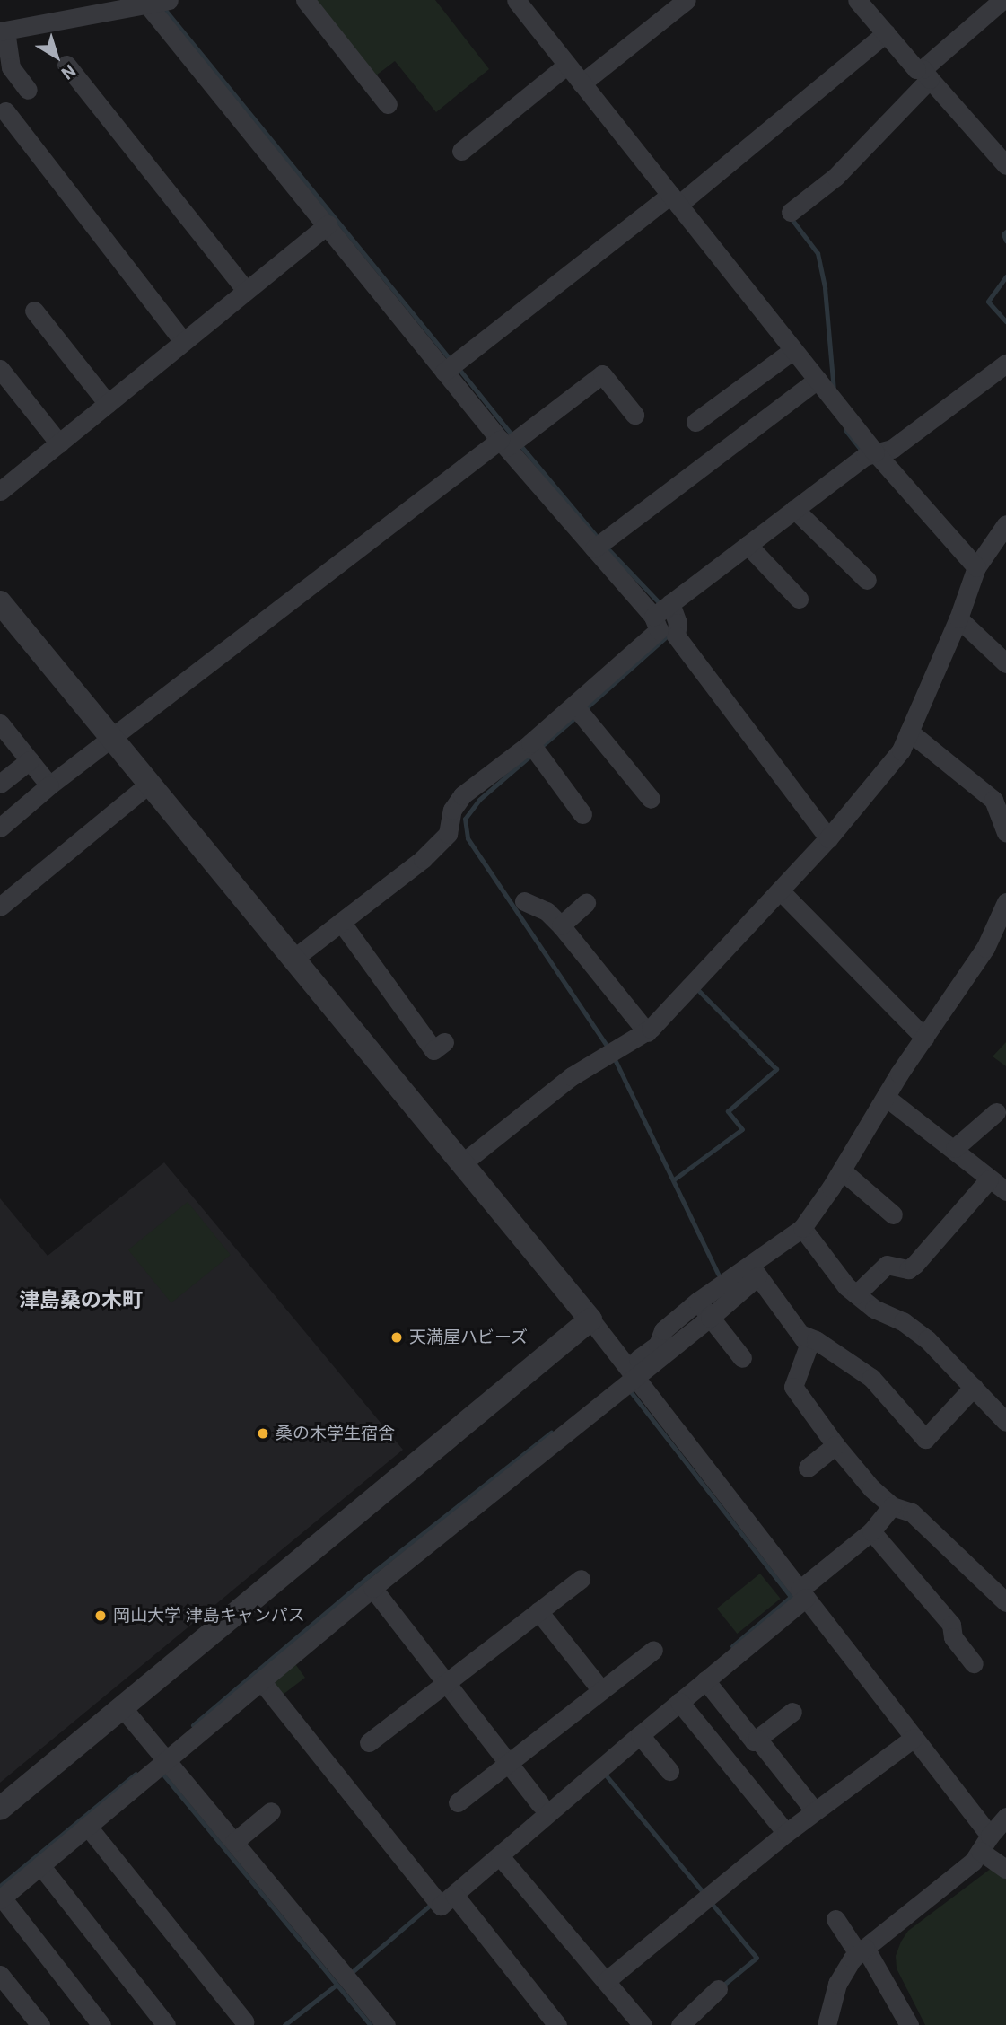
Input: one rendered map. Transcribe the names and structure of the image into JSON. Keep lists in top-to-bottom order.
{
  "districts": ["津島桑の木町"],
  "places": ["天満屋ハビーズ", "桑の木学生宿舎", "岡山大学 津島キャンパス"],
  "north": "bottom right"
}
